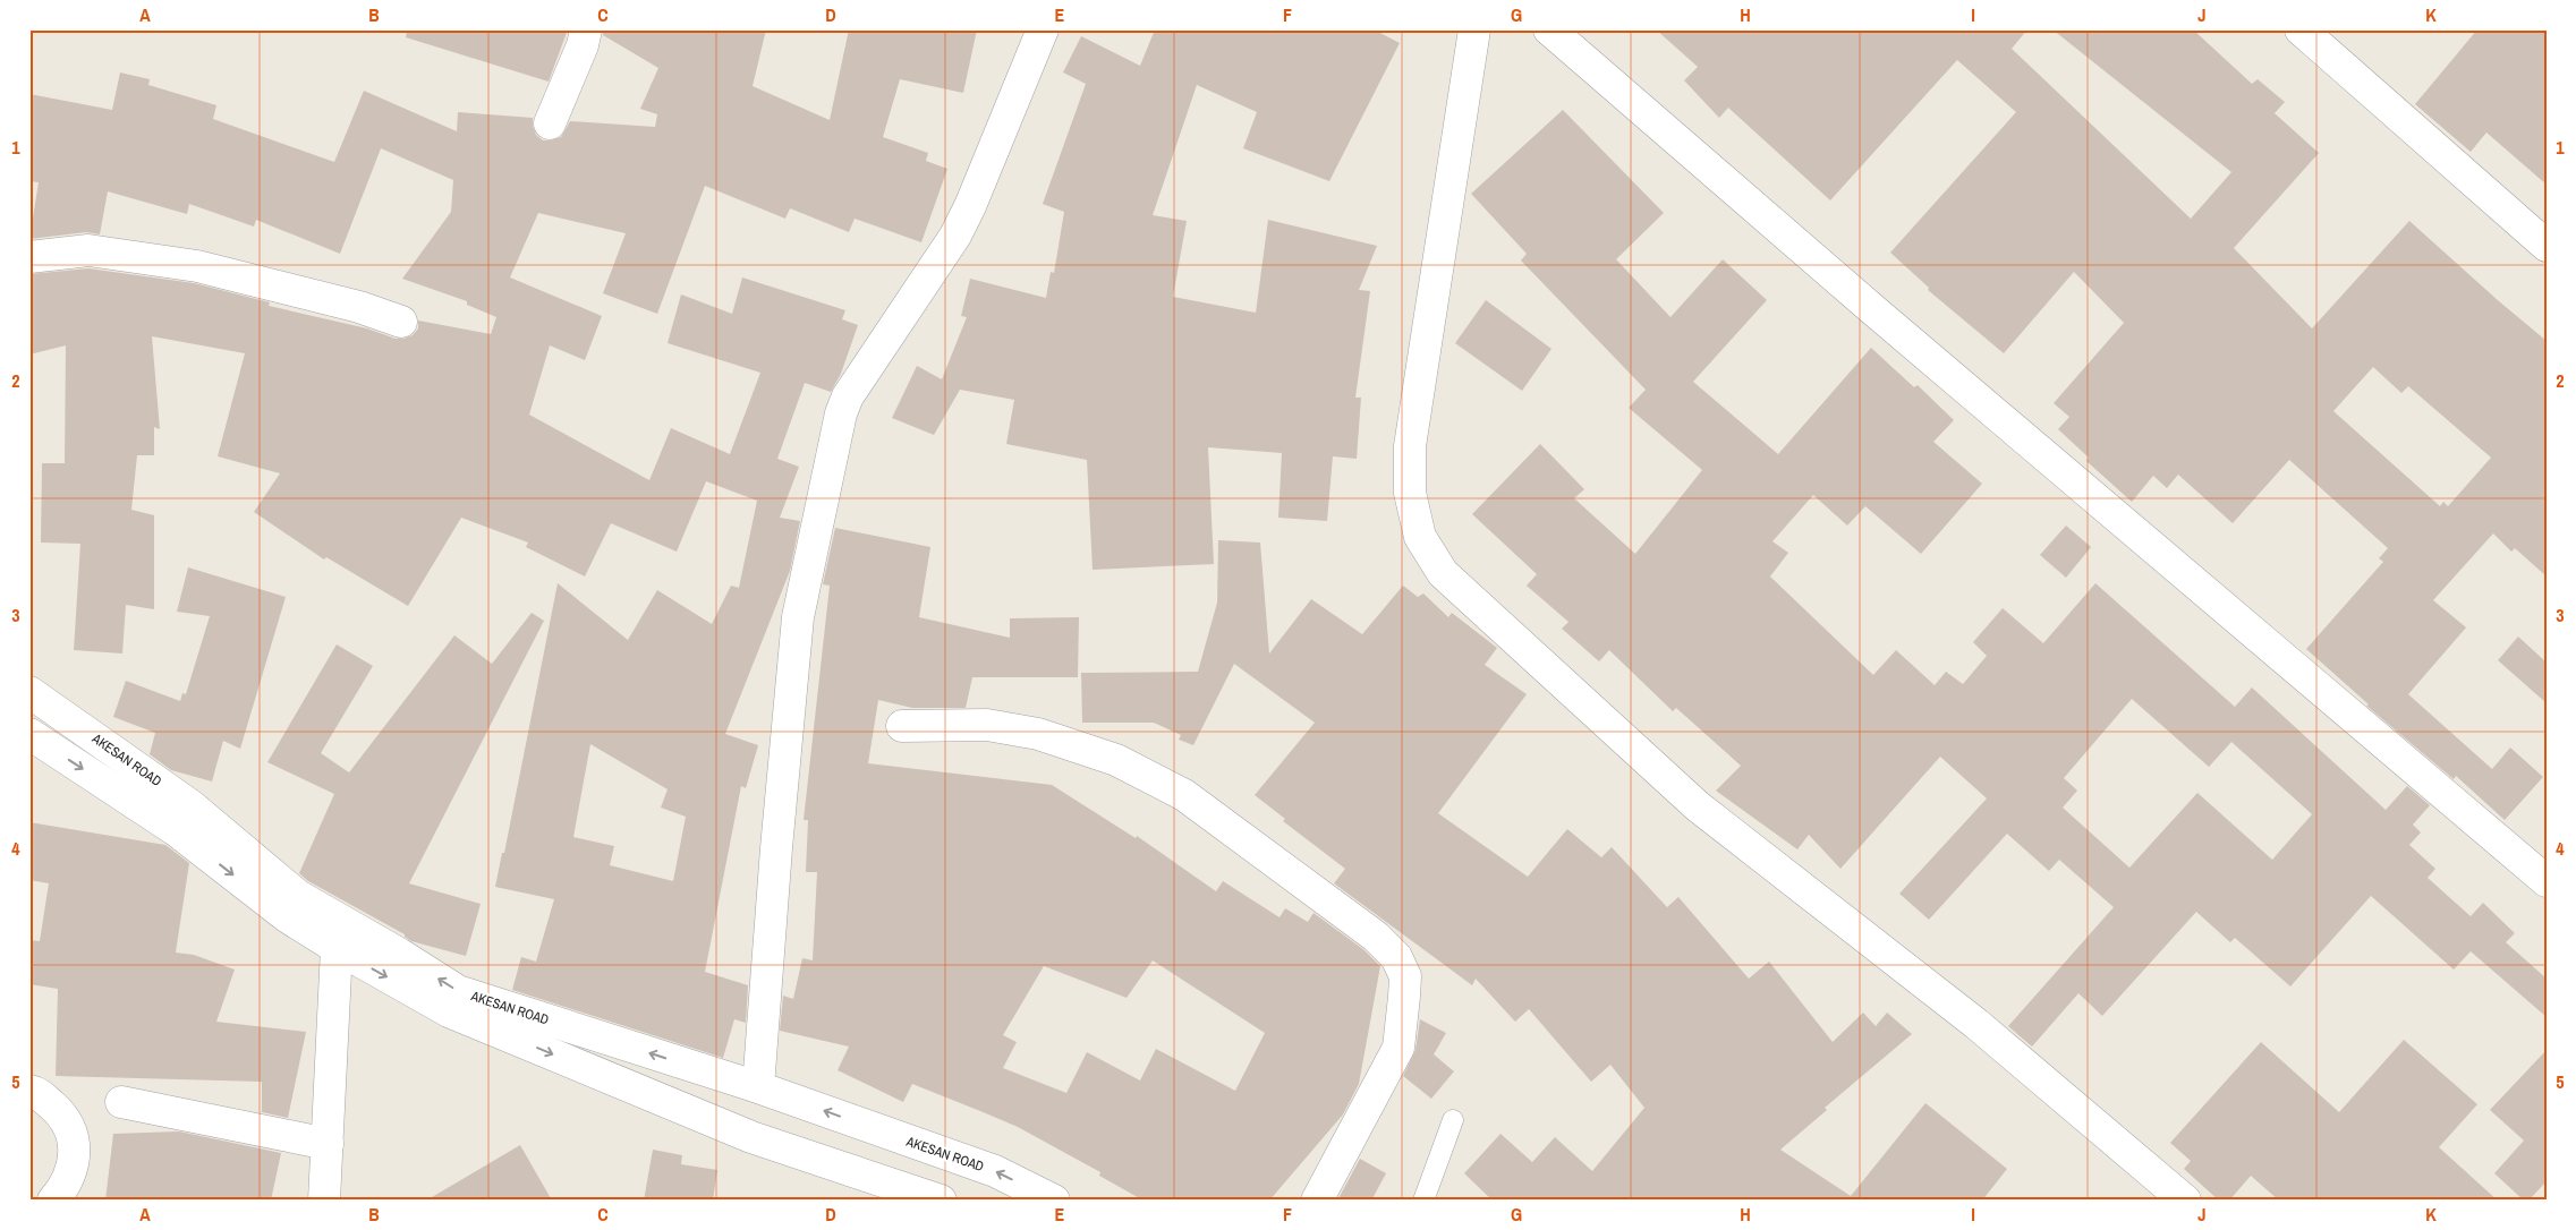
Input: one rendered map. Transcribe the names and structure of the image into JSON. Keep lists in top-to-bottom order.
{
  "streets": {
    "street": ["AKESAN ROAD"]
  },
  "grid": {
    "columns": [
      "A",
      "B",
      "C",
      "D",
      "E",
      "F",
      "G",
      "H",
      "I",
      "J",
      "K"
    ],
    "rows": [
      "1",
      "2",
      "3",
      "4",
      "5"
    ]
  }
}
